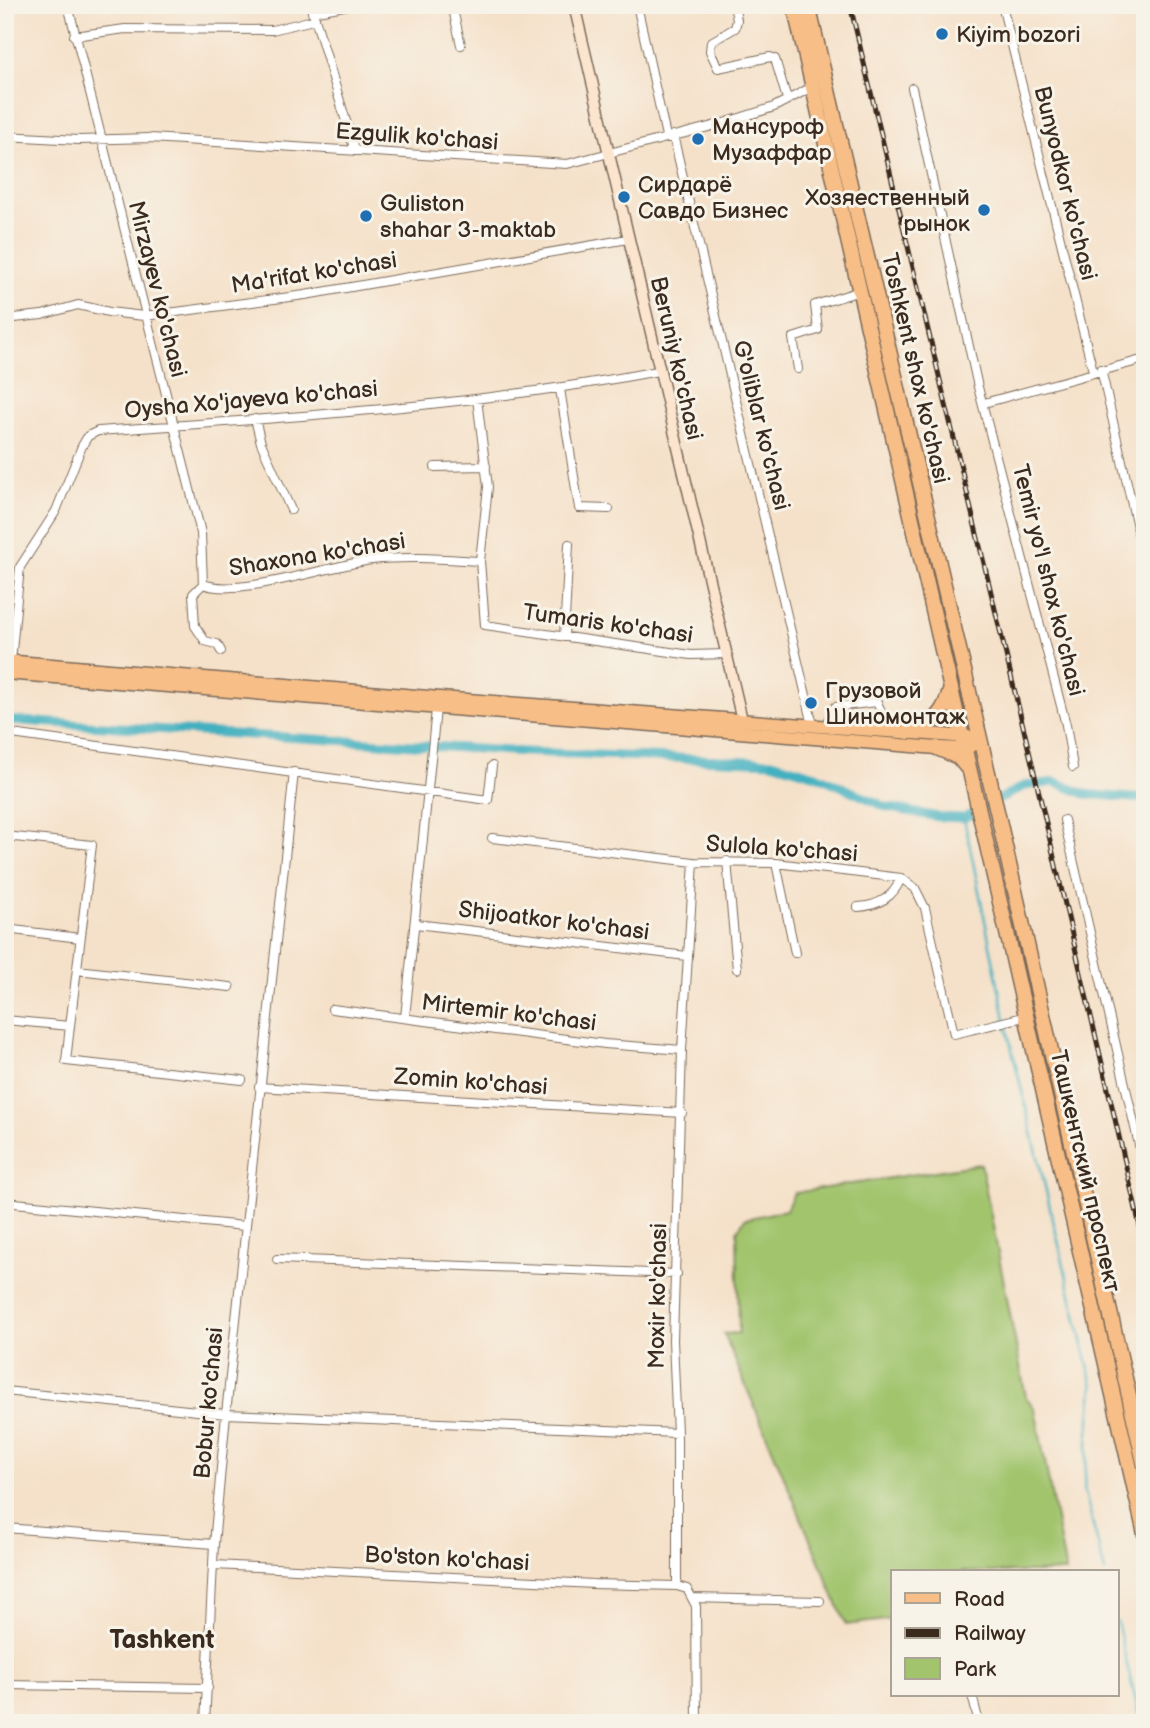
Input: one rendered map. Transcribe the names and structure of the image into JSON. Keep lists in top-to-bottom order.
{
  "streets": {
    "highway": ["Toshkent shox ko'chasi", "Ташкентский проспект"],
    "street": [
      "Ezgulik ko'chasi",
      "Bunyodkor ko'chasi",
      "Ma'rifat ko'chasi",
      "Mirzayev ko'chasi",
      "Beruniy ko'chasi",
      "Oysha Xo'jayeva ko'chasi",
      "G'oliblar ko'chasi",
      "Shaxona ko'chasi",
      "Temir yo'l shox ko'chasi",
      "Tumaris ko'chasi",
      "Sulola ko'chasi",
      "Shijoatkor ko'chasi",
      "Mirtemir ko'chasi",
      "Zomin ko'chasi",
      "Moxir ko'chasi",
      "Bobur ko'chasi",
      "Bo'ston ko'chasi"
    ]
  },
  "crossings": [
    ["Ezgulik ko'chasi", "Mirzayev ko'chasi"],
    ["Ezgulik ko'chasi", "Beruniy ko'chasi"],
    ["Ezgulik ko'chasi", "Toshkent shox ko'chasi"],
    ["Ezgulik ko'chasi", "G'oliblar ko'chasi"],
    ["Ma'rifat ko'chasi", "Mirzayev ko'chasi"],
    ["Ma'rifat ko'chasi", "Beruniy ko'chasi"],
    ["Mirzayev ko'chasi", "Oysha Xo'jayeva ko'chasi"],
    ["Mirzayev ko'chasi", "Shaxona ko'chasi"],
    ["Beruniy ko'chasi", "Oysha Xo'jayeva ko'chasi"],
    ["Beruniy ko'chasi", "Tumaris ko'chasi"],
    ["Toshkent shox ko'chasi", "Ташкентский проспект"],
    ["Shaxona ko'chasi", "Tumaris ko'chasi"],
    ["Sulola ko'chasi", "Moxir ko'chasi"],
    ["Shijoatkor ko'chasi", "Moxir ko'chasi"],
    ["Mirtemir ko'chasi", "Moxir ko'chasi"],
    ["Zomin ko'chasi", "Moxir ko'chasi"],
    ["Zomin ko'chasi", "Bobur ko'chasi"],
    ["Moxir ko'chasi", "Bo'ston ko'chasi"],
    ["Bobur ko'chasi", "Bo'ston ko'chasi"]
  ],
  "districts": ["Tashkent"],
  "places": [
    "Kiyim bozori",
    "Мансуроф Музаффар",
    "Сирдарё Савдо Бизнес",
    "Хозяественный рынок",
    "Guliston shahar 3-maktab",
    "Грузовой Шиномонтаж"
  ],
  "legend": ["Road", "Railway", "Park"]
}
